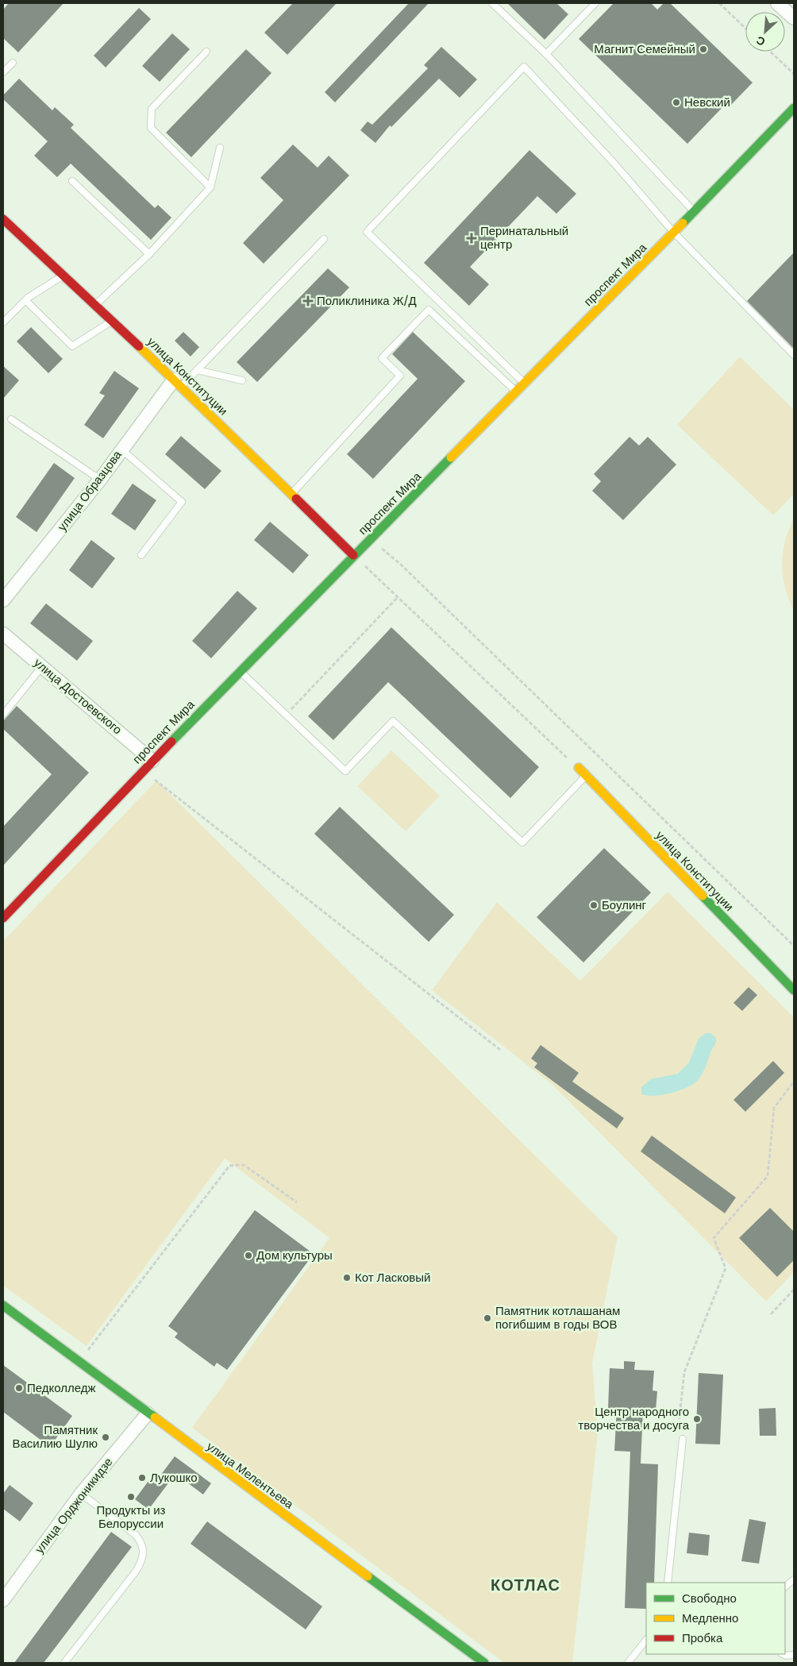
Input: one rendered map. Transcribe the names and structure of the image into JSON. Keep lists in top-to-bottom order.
{
  "streets": {
    "street": [
      "проспект Мира",
      "улица Конституции",
      "улица Образцова",
      "улица Достоевского",
      "улица Мелентьева",
      "улица Орджоникидзе"
    ]
  },
  "crossings": [
    ["проспект Мира", "улица Конституции"],
    ["проспект Мира", "улица Достоевского"],
    ["улица Конституции", "улица Образцова"],
    ["улица Мелентьева", "улица Орджоникидзе"]
  ],
  "districts": ["КОТЛАС"],
  "places": {
    "other": [
      "Магнит Семейный",
      "Невский",
      "Боулинг",
      "Дом культуры",
      "Кот Ласковый",
      "Памятник котлашанам погибшим в годы ВОВ",
      "Педколледж",
      "Центр народного творчества и досуга",
      "Памятник Василию Шулю",
      "Лукошко",
      "Продукты из Белоруссии"
    ],
    "health": ["Перинатальный центр", "Поликлиника Ж/Д"]
  },
  "legend": ["Свободно", "Медленно", "Пробка"],
  "north": "bottom left"
}
